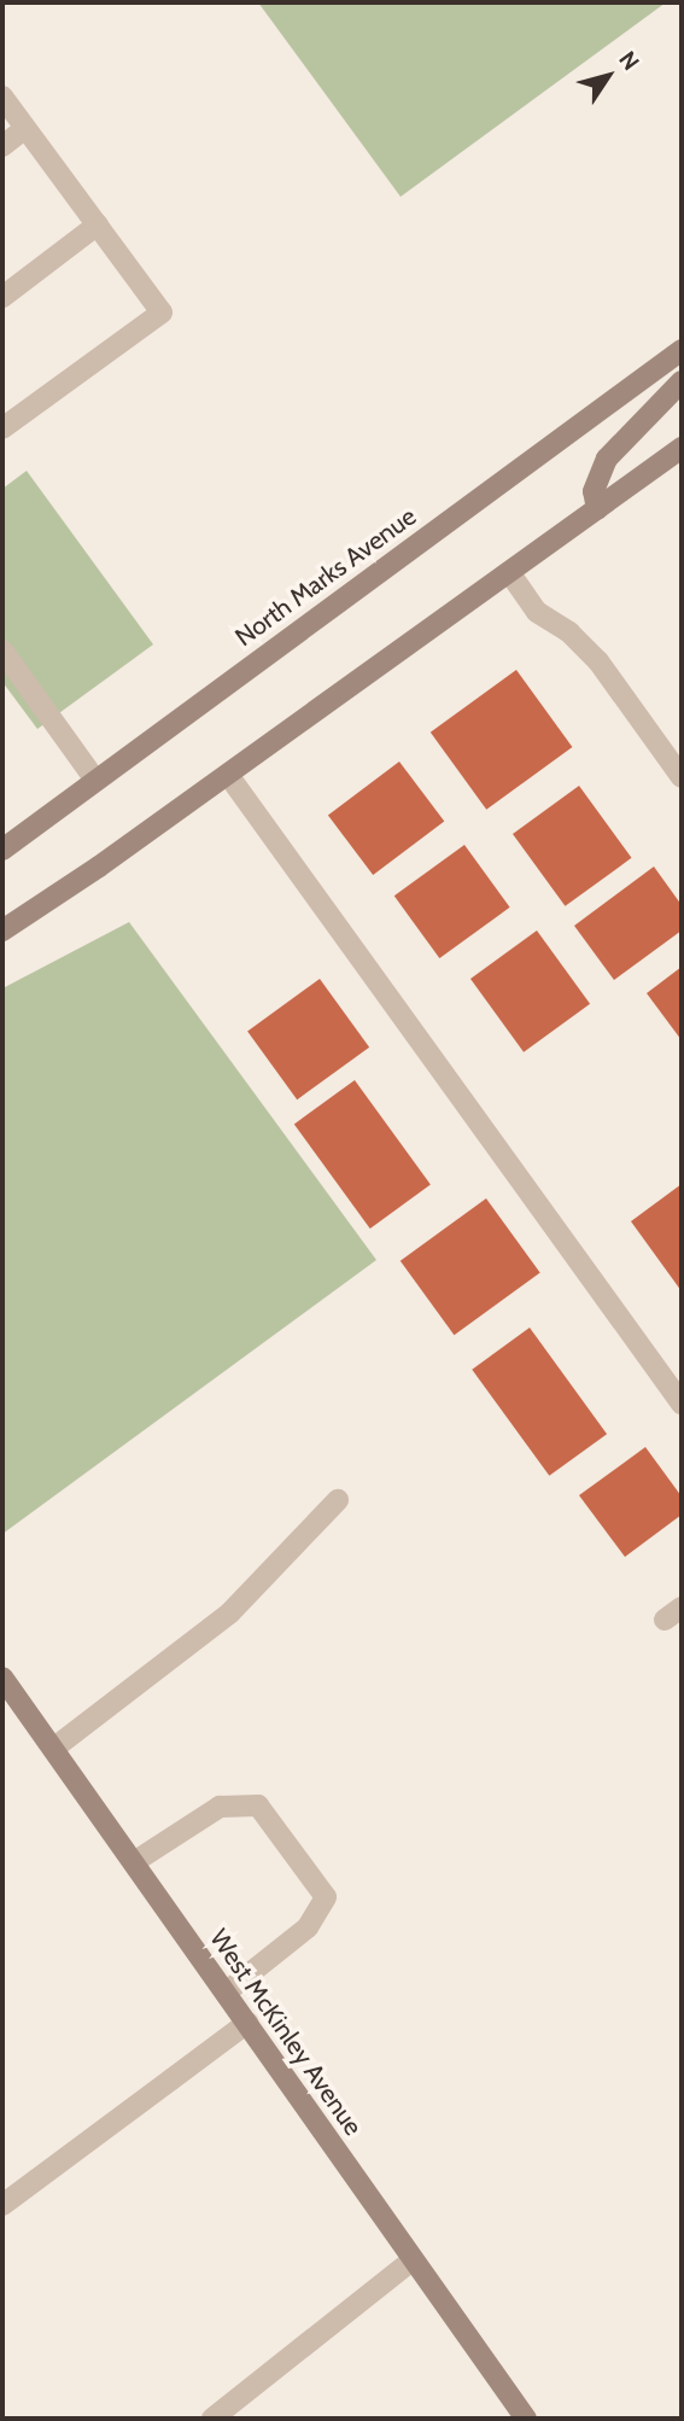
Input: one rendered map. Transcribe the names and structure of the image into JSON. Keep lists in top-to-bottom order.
{
  "streets": {
    "main road": ["North Marks Avenue", "West McKinley Avenue"]
  },
  "north": "top right"
}
